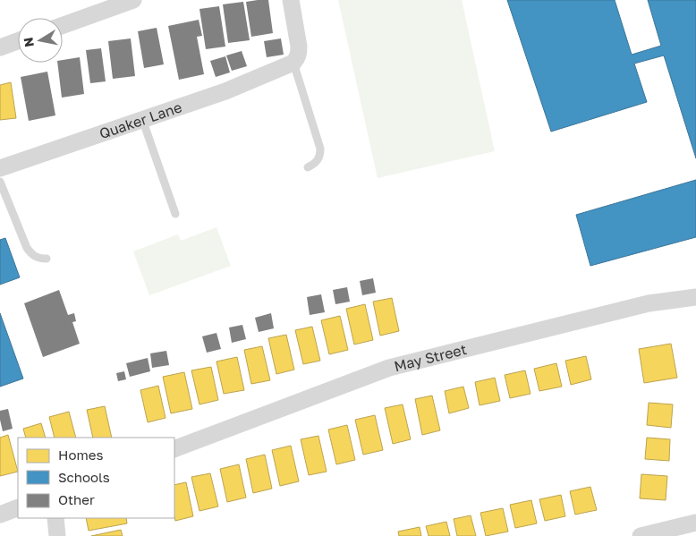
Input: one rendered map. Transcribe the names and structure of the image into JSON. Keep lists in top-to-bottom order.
{
  "streets": {
    "street": ["Quaker Lane", "May Street"]
  },
  "legend": ["Homes", "Schools", "Other"],
  "north": "left"
}
